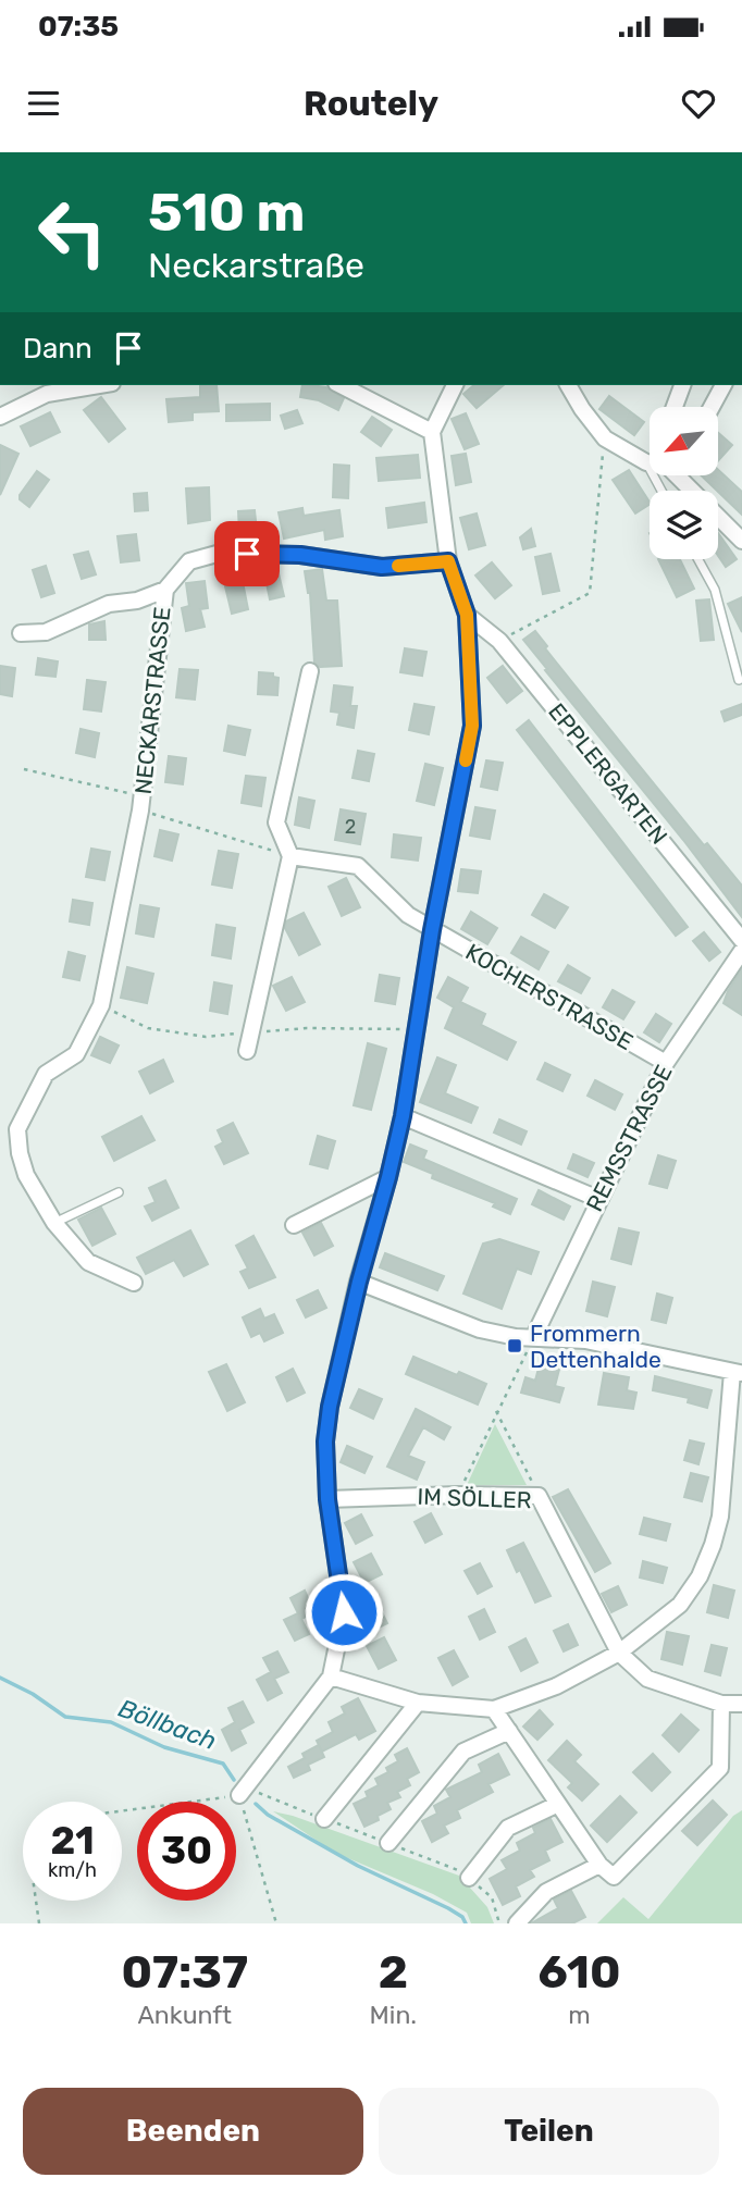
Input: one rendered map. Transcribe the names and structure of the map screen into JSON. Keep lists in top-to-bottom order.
{
  "streets": {
    "street": [
      "NECKARSTRASSE",
      "EPPLERGARTEN",
      "KOCHERSTRASSE",
      "REMSSTRASSE",
      "IM SÖLLER"
    ]
  },
  "crossings": [
    ["KOCHERSTRASSE", "REMSSTRASSE"]
  ],
  "water": ["Böllbach"],
  "places": {
    "transit": ["Frommern Dettenhalde"]
  },
  "house_numbers": ["2"],
  "north": "bottom left",
  "page": {
    "status": "07:35",
    "header": "Routely",
    "turn": ["510 m", "Neckarstraße"],
    "then": "Dann",
    "speed": "21 km/h",
    "limit": "30",
    "eta": [
      "07:37",
      "Ankunft",
      "2",
      "Min.",
      "610",
      "m"
    ],
    "buttons": ["Beenden", "Teilen"]
  }
}
